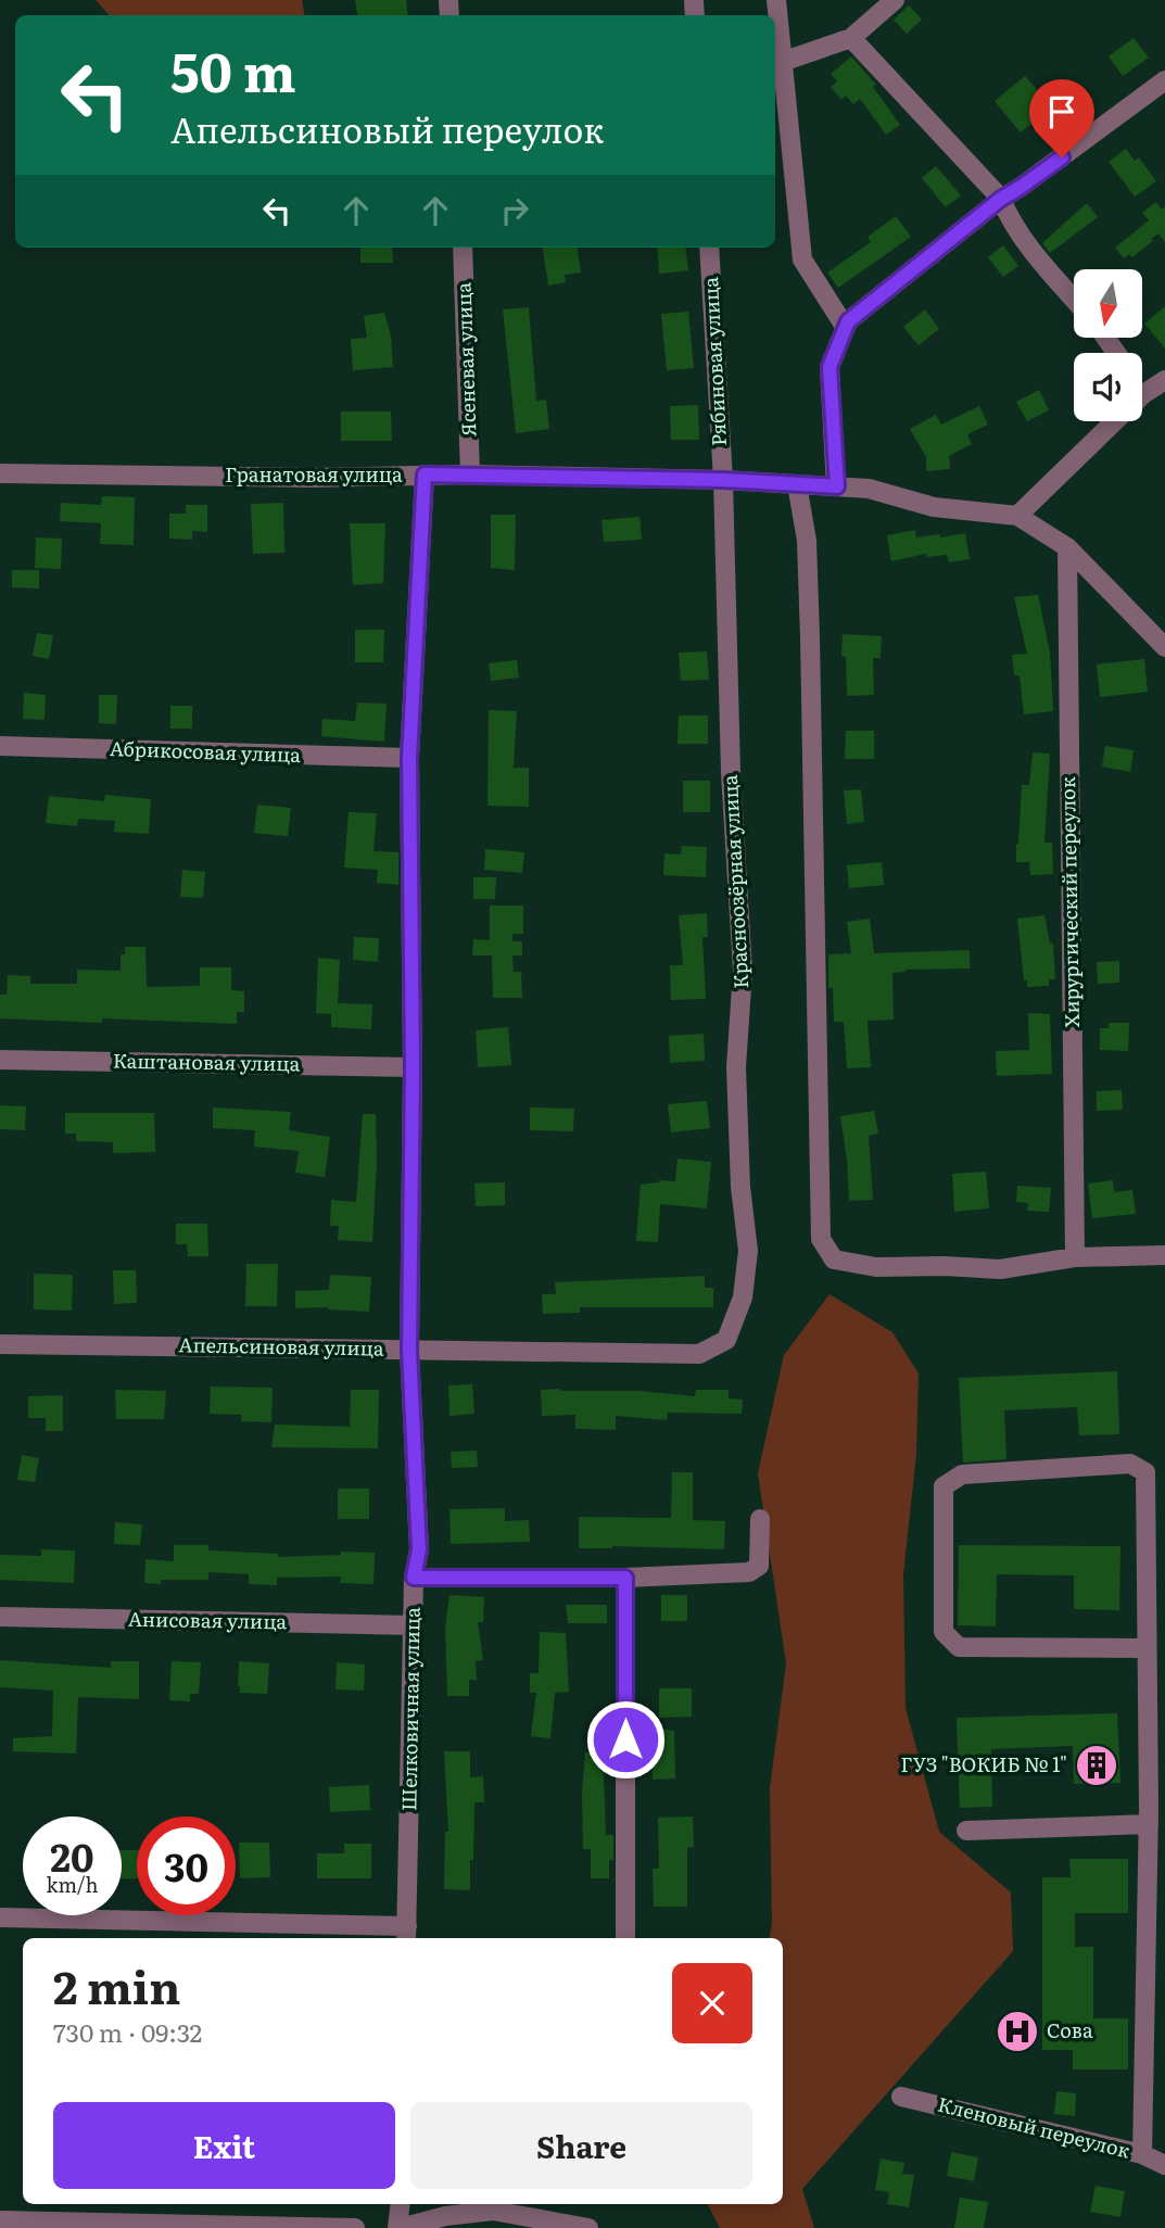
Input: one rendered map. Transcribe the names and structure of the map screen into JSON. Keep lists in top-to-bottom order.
{
  "streets": {
    "street": [
      "Ясеневая улица",
      "Рябиновая улица",
      "Гранатовая улица",
      "Абрикосовая улица",
      "Красноозёрная улица",
      "Хирургический переулок",
      "Каштановая улица",
      "Апельсиновая улица",
      "Анисовая улица",
      "Шелковичная улица",
      "Кленовый переулок"
    ]
  },
  "crossings": [
    ["Ясеневая улица", "Гранатовая улица"],
    ["Рябиновая улица", "Гранатовая улица"],
    ["Рябиновая улица", "Красноозёрная улица"],
    ["Гранатовая улица", "Красноозёрная улица"],
    ["Гранатовая улица", "Хирургический переулок"],
    ["Гранатовая улица", "Шелковичная улица"],
    ["Абрикосовая улица", "Шелковичная улица"],
    ["Красноозёрная улица", "Апельсиновая улица"],
    ["Каштановая улица", "Шелковичная улица"],
    ["Апельсиновая улица", "Шелковичная улица"],
    ["Анисовая улица", "Шелковичная улица"]
  ],
  "places": {
    "building": ["ГУЗ \"ВОКИБ № 1\""],
    "hospital": ["Сова"]
  },
  "north": "bottom",
  "page": {
    "turn": ["50 m", "Апельсиновый переулок"],
    "speed": "20 km/h",
    "limit": "30",
    "heading": ["2 min", "730 m · 09:32"],
    "buttons": ["Exit", "Share"]
  }
}
